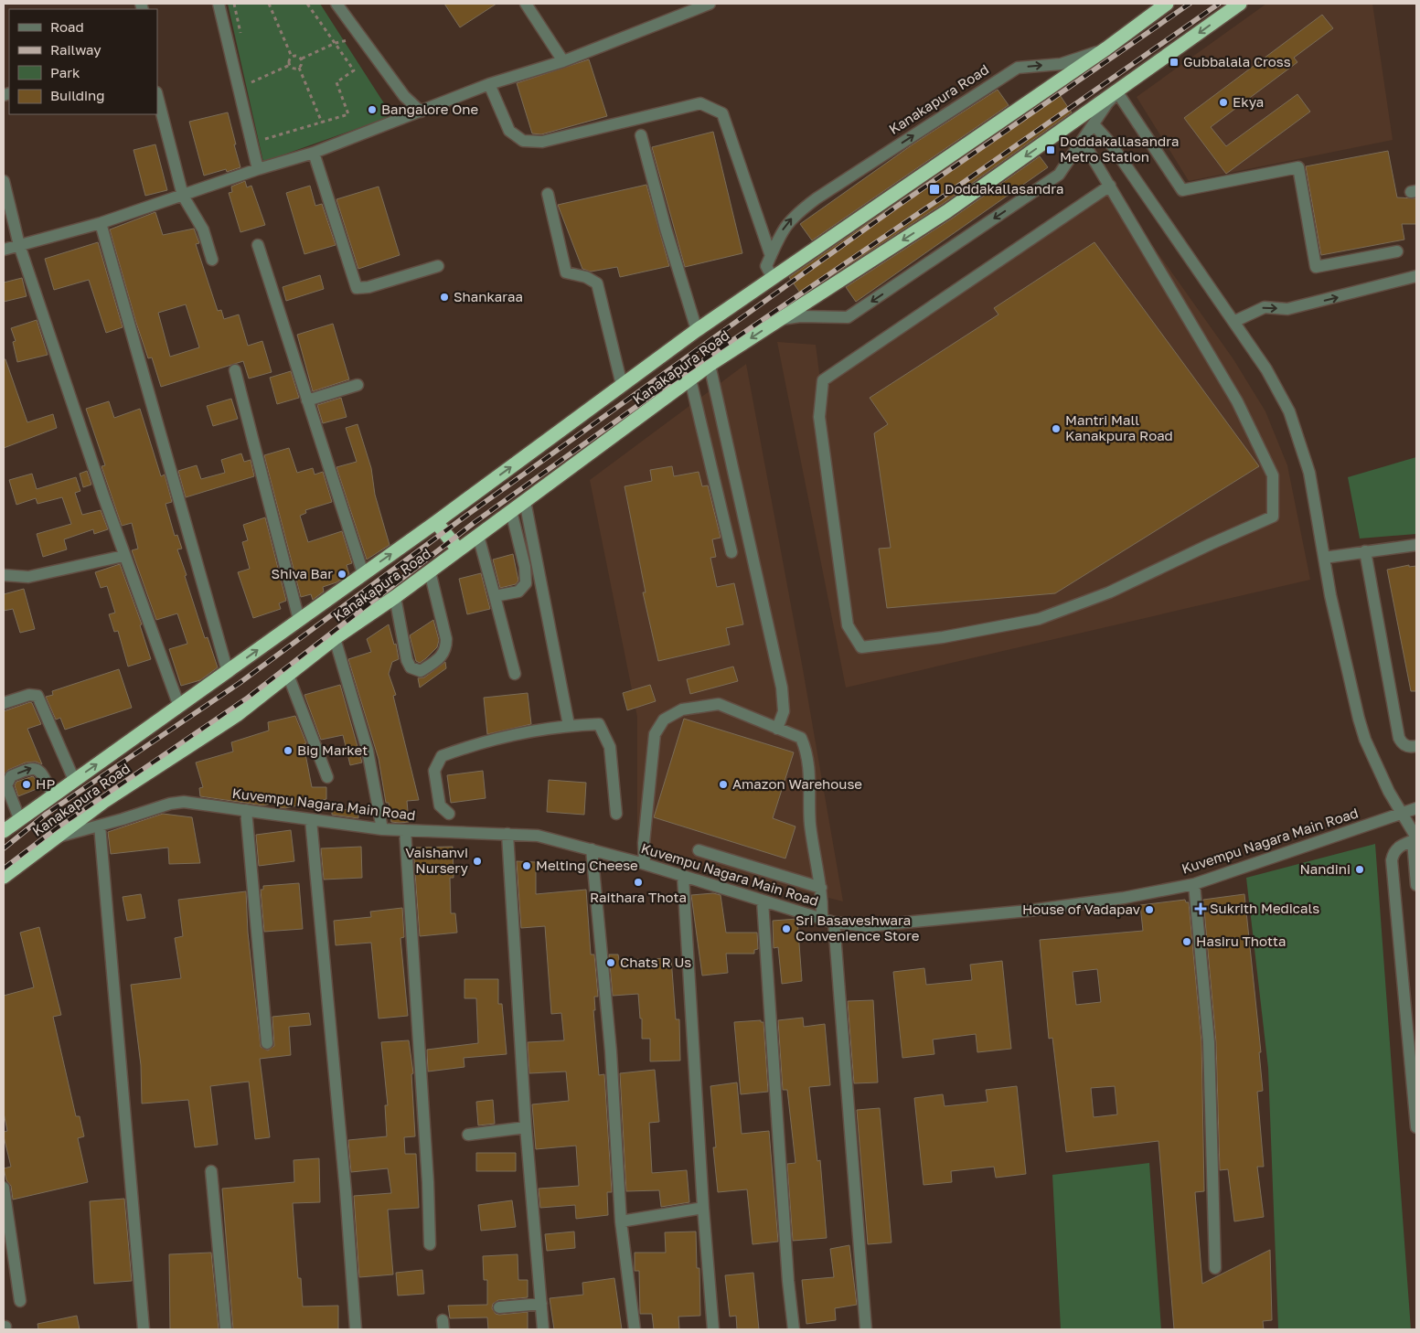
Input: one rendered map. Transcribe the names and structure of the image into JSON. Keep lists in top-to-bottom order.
{
  "streets": {
    "highway": ["Kanakapura Road"],
    "street": ["Kuvempu Nagara Main Road"]
  },
  "crossings": [
    ["Kanakapura Road", "Kuvempu Nagara Main Road"]
  ],
  "places": {
    "transit": ["Gubbalala Cross", "Doddakallasandra Metro Station", "Doddakallasandra"],
    "other": [
      "Ekya",
      "Bangalore One",
      "Shankaraa",
      "Mantri Mall Kanakpura Road",
      "Shiva Bar",
      "Big Market",
      "HP",
      "Amazon Warehouse",
      "Vaishanvi Nursery",
      "Melting Cheese",
      "Nandini",
      "Raithara Thota",
      "House of Vadapav",
      "Sri Basaveshwara Convenience Store",
      "Hasiru Thotta",
      "Chats R Us"
    ],
    "health": ["Sukrith Medicals"]
  },
  "legend": [
    "Road",
    "Railway",
    "Park",
    "Building"
  ]
}
